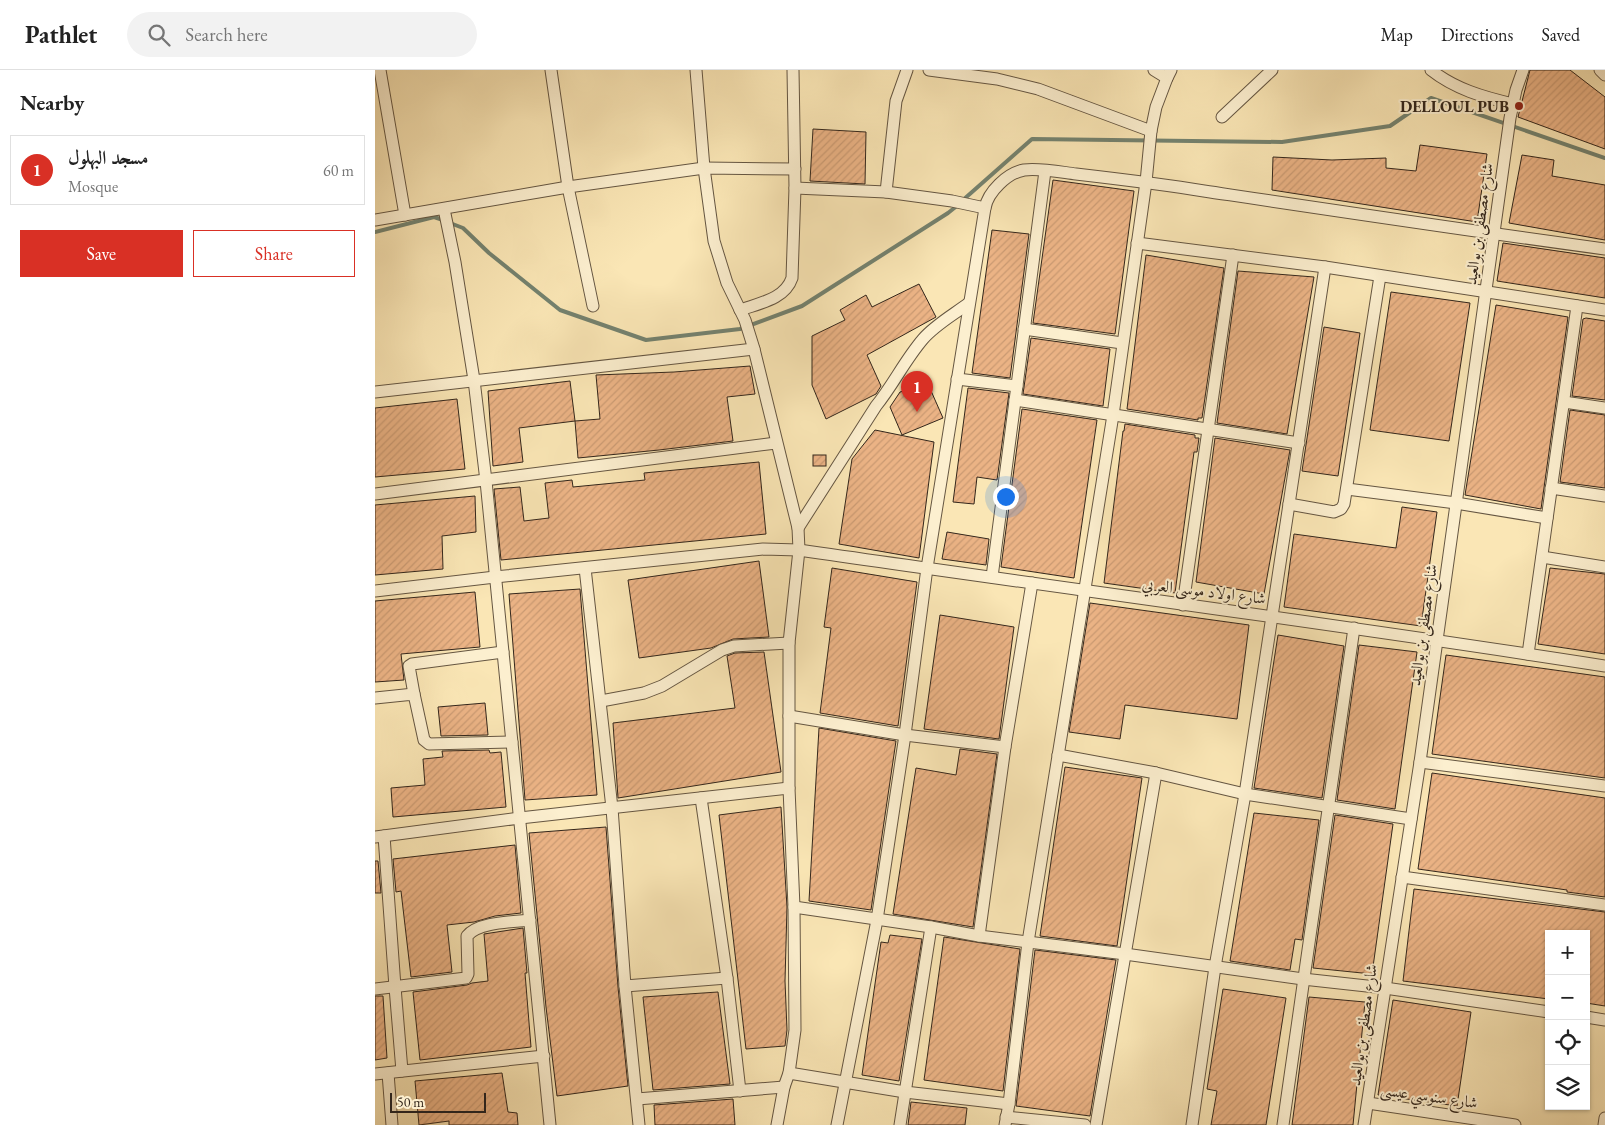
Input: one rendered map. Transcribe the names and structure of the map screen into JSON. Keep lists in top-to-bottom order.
{
  "streets": {
    "street": ["شارع مصطفى بن بوالعيد", "شارع اولاد موسى العربي", "شارع سنوسي عيسى"]
  },
  "crossings": [
    ["شارع مصطفى بن بوالعيد", "شارع اولاد موسى العربي"],
    ["شارع مصطفى بن بوالعيد", "شارع سنوسي عيسى"]
  ],
  "places": ["DELLOUL PUB"],
  "scale_bar": "50 m",
  "page": {
    "header": "Pathlet",
    "search": "Search here",
    "nav": ["Map", "Directions", "Saved"],
    "heading": "Nearby",
    "list": [
      {
        "mark": "1",
        "name": "مسجد البهلول",
        "note": "Mosque",
        "value": "60 m"
      }
    ],
    "buttons": ["Save", "Share"],
    "pins": "1",
    "map_buttons": ["+", "−"],
    "scale": "50 m"
  }
}
